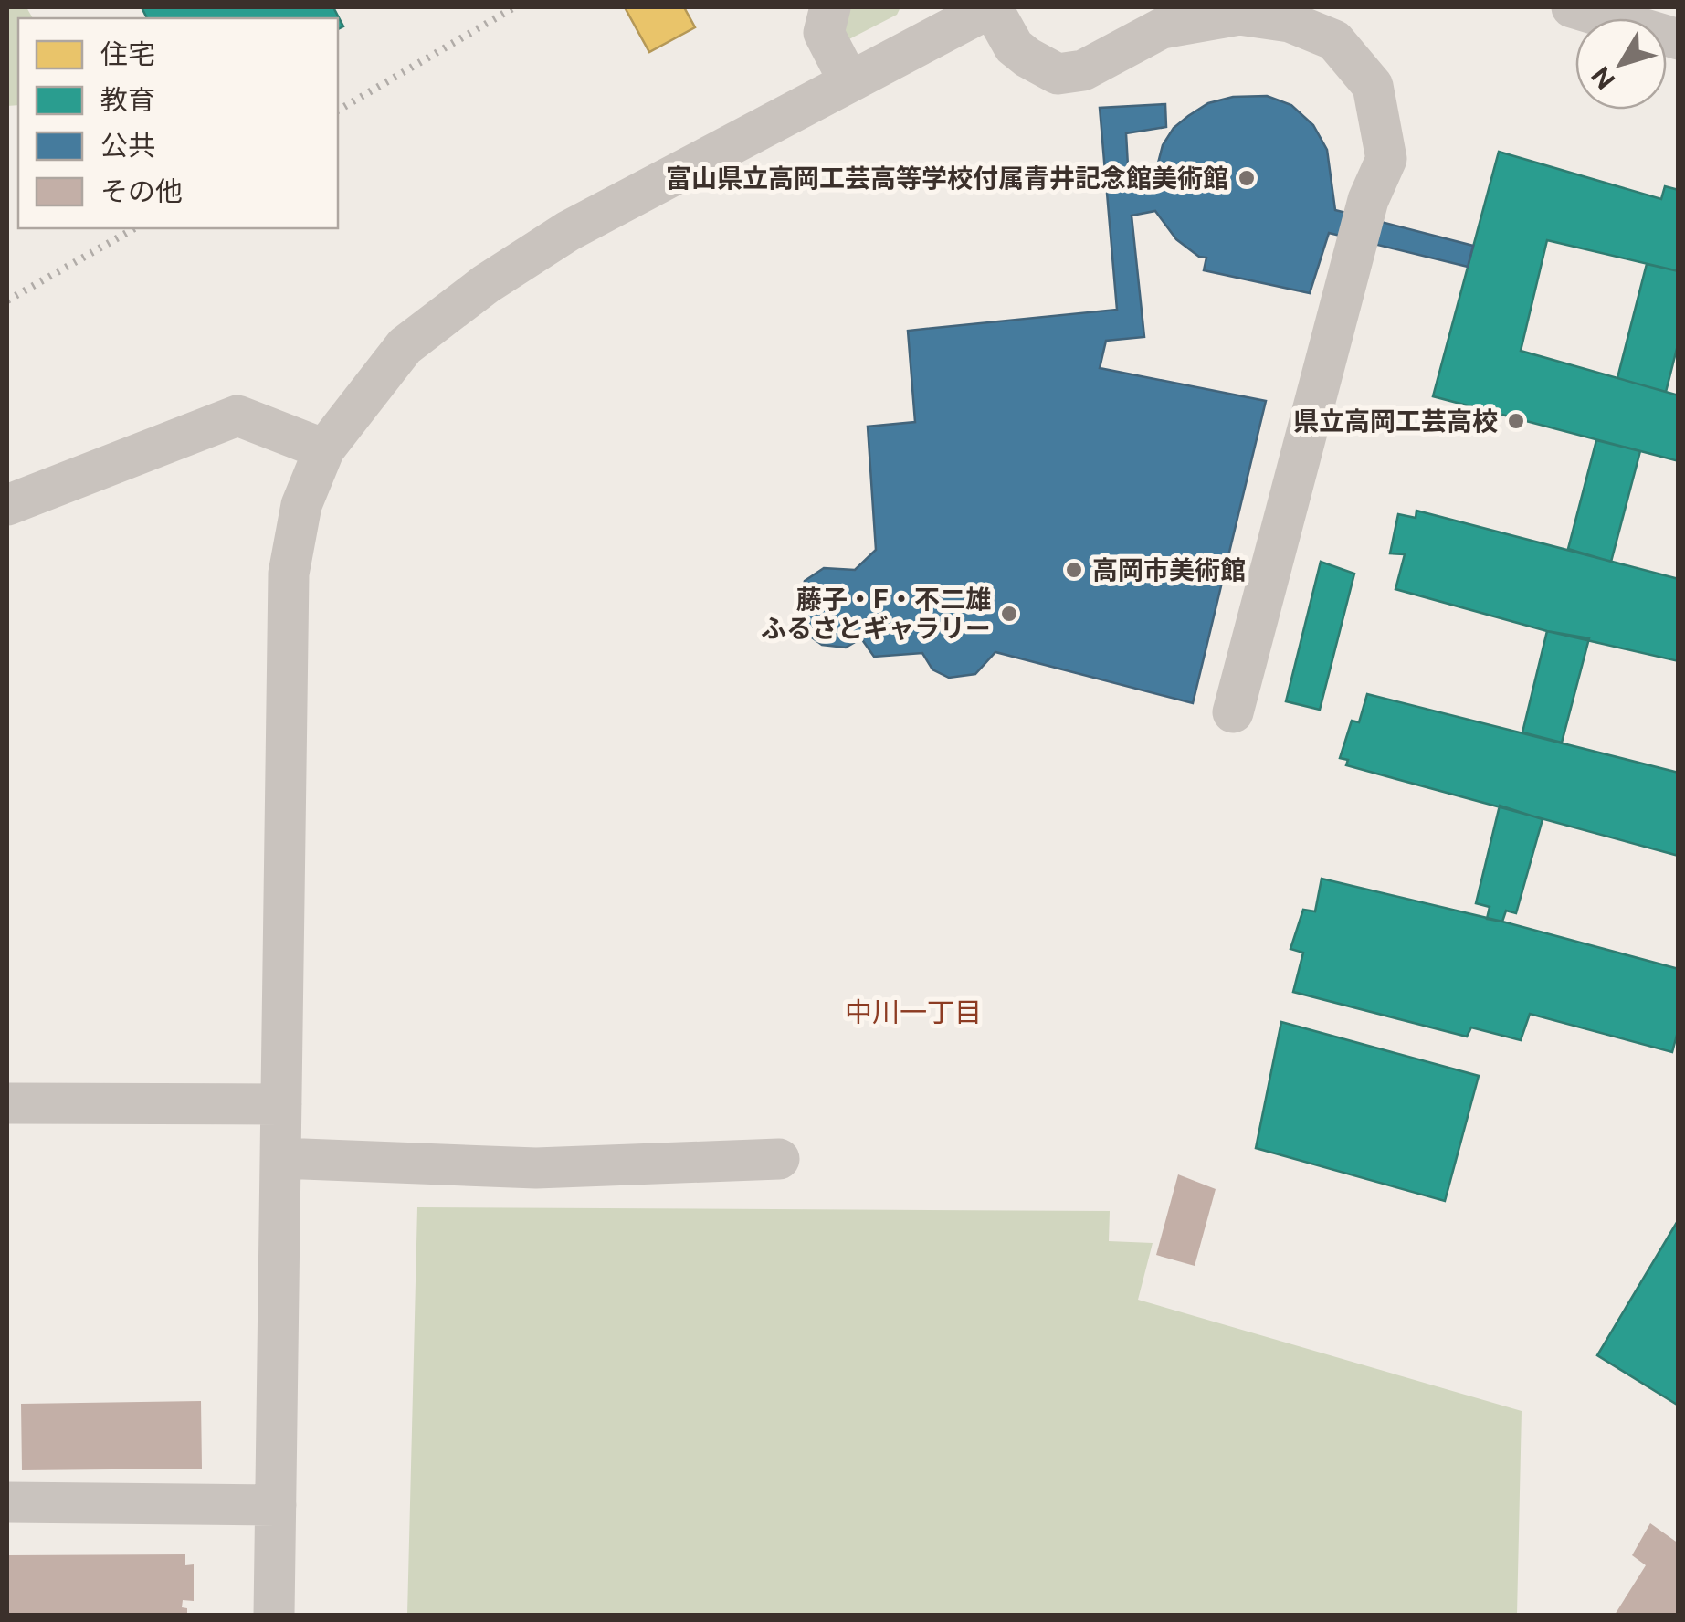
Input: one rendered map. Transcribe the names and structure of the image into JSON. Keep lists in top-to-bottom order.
{
  "districts": ["中川一丁目"],
  "places": [
    "富山県立高岡工芸高等学校付属青井記念館美術館",
    "県立高岡工芸高校",
    "高岡市美術館",
    "藤子・F・不二雄 ふるさとギャラリー"
  ],
  "legend": [
    "住宅",
    "教育",
    "公共",
    "その他"
  ],
  "north": "bottom left"
}
